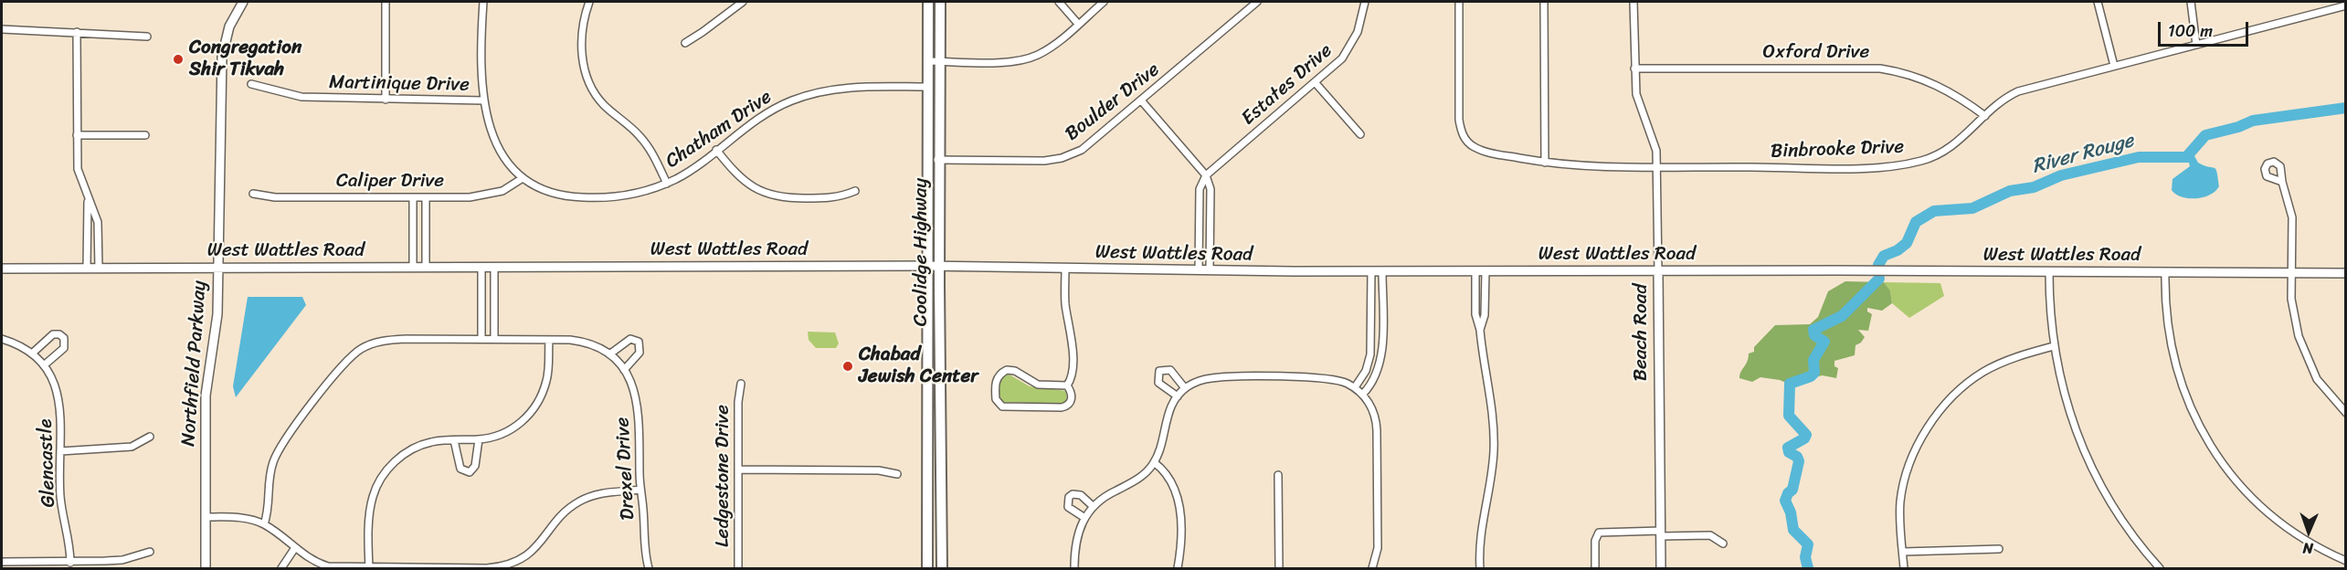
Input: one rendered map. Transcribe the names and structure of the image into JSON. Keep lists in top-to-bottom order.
{
  "streets": {
    "main road": ["Coolidge Highway"],
    "street": [
      "Oxford Drive",
      "Martinique Drive",
      "Estates Drive",
      "Boulder Drive",
      "Chatham Drive",
      "Binbrooke Drive",
      "Caliper Drive",
      "West Wattles Road",
      "Beach Road",
      "Northfield Parkway",
      "Glencastle",
      "Drexel Drive",
      "Ledgestone Drive"
    ]
  },
  "crossings": [
    ["Oxford Drive", "Binbrooke Drive"],
    ["Oxford Drive", "Beach Road"],
    ["Martinique Drive", "Chatham Drive"],
    ["Boulder Drive", "Coolidge Highway"],
    ["Chatham Drive", "Caliper Drive"],
    ["Chatham Drive", "Coolidge Highway"],
    ["Binbrooke Drive", "Beach Road"],
    ["West Wattles Road", "Coolidge Highway"],
    ["West Wattles Road", "Beach Road"],
    ["West Wattles Road", "Northfield Parkway"]
  ],
  "water": ["River Rouge"],
  "places": ["Congregation Shir Tikvah", "Chabad Jewish Center"],
  "scale_bar": "100 m",
  "north": "bottom"
}
